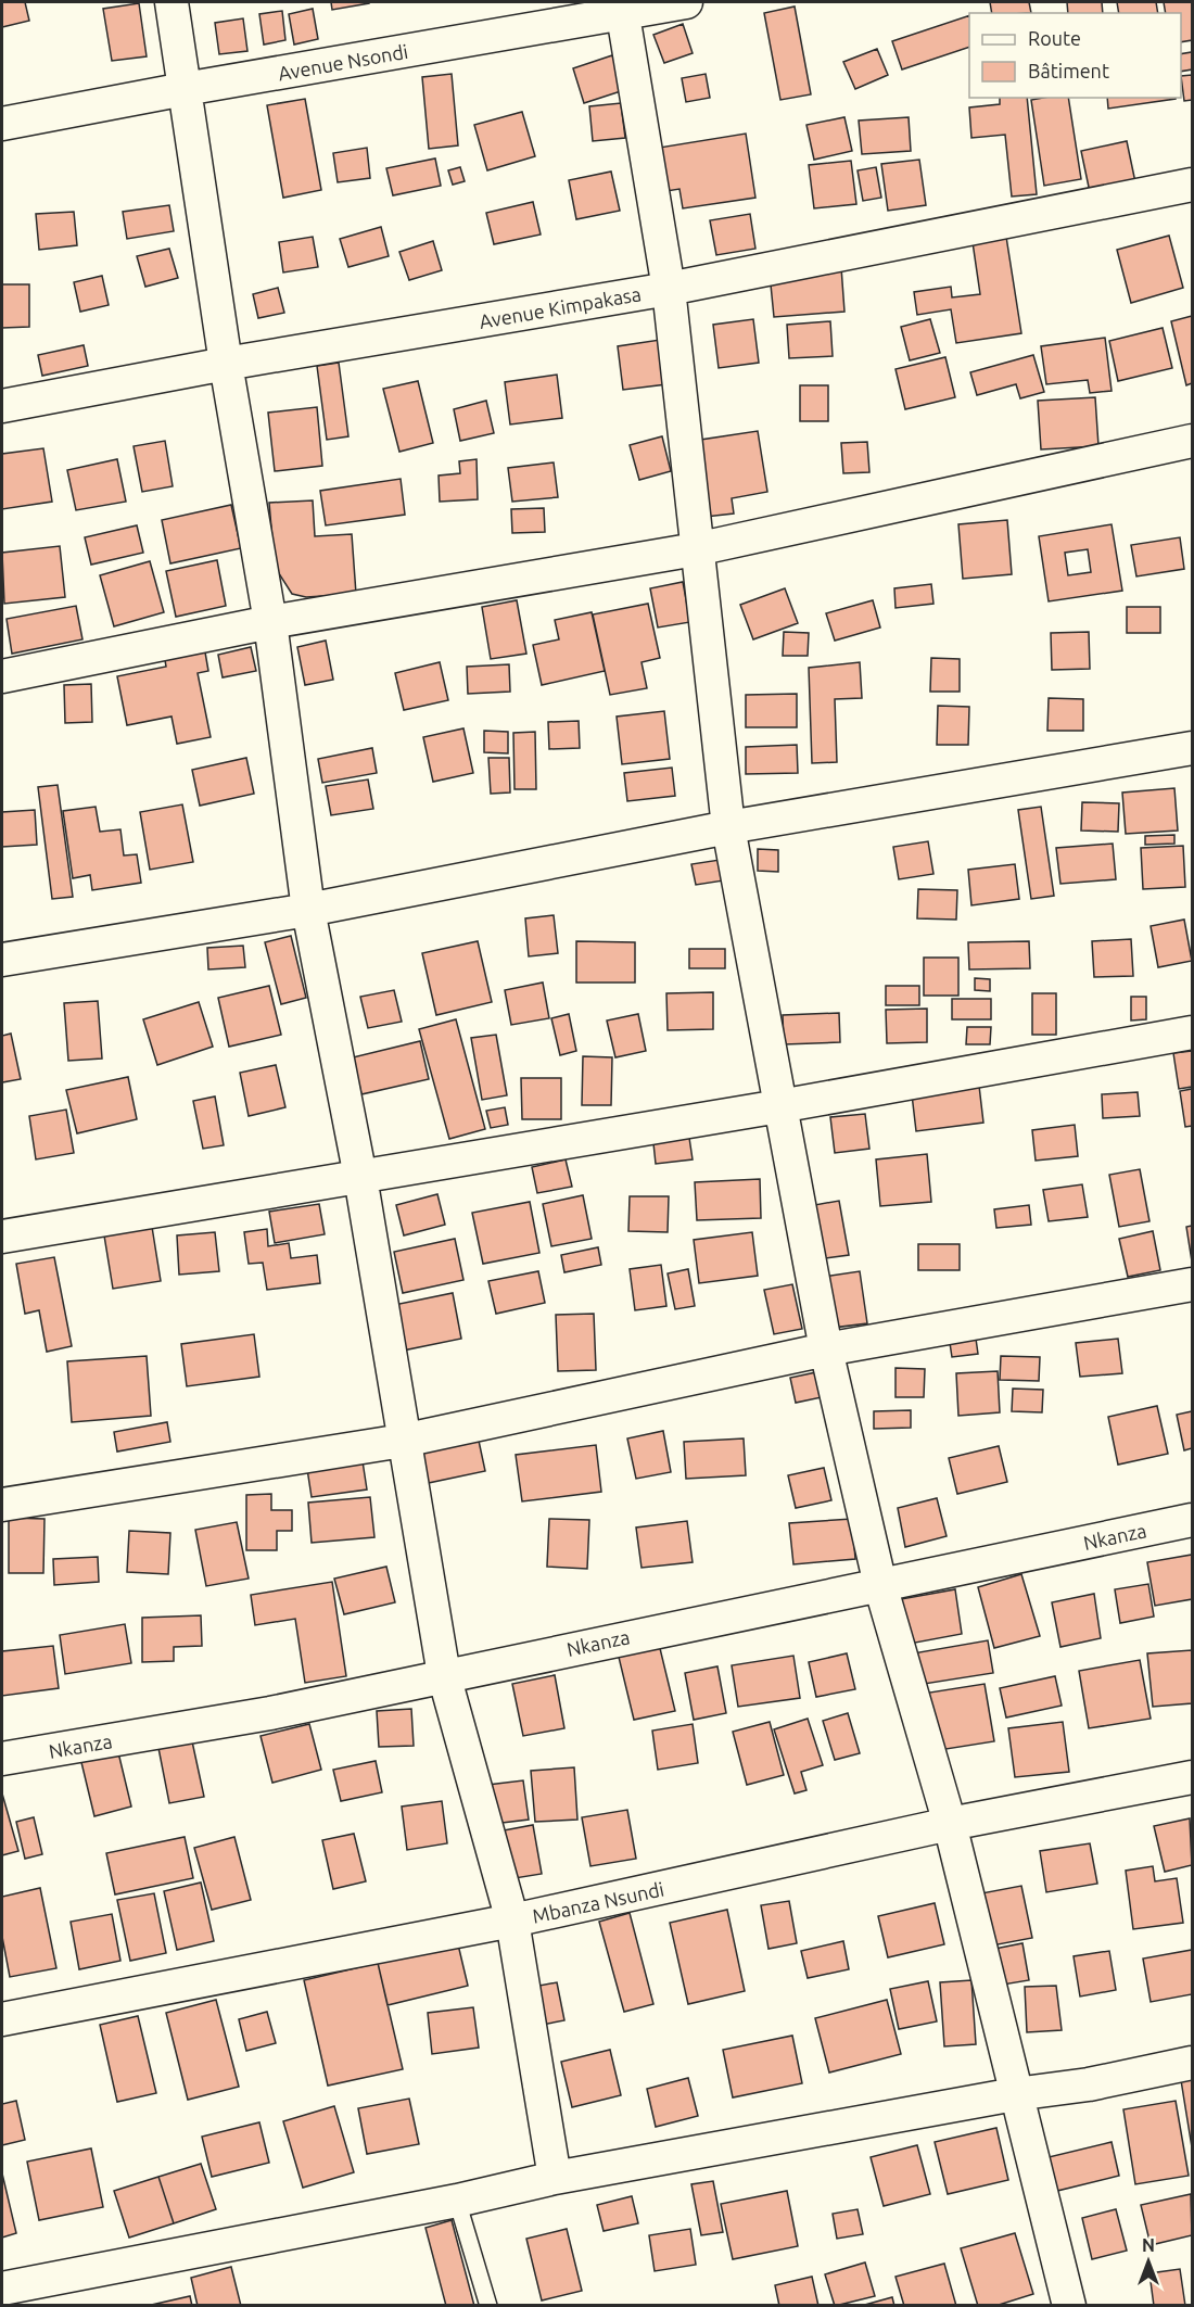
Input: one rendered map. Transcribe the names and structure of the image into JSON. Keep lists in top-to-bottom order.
{
  "streets": {
    "street": [
      "Avenue Nsondi",
      "Avenue Kimpakasa",
      "Nkanza",
      "Mbanza Nsundi"
    ]
  },
  "legend": ["Route", "Bâtiment"],
  "north": "top"
}
